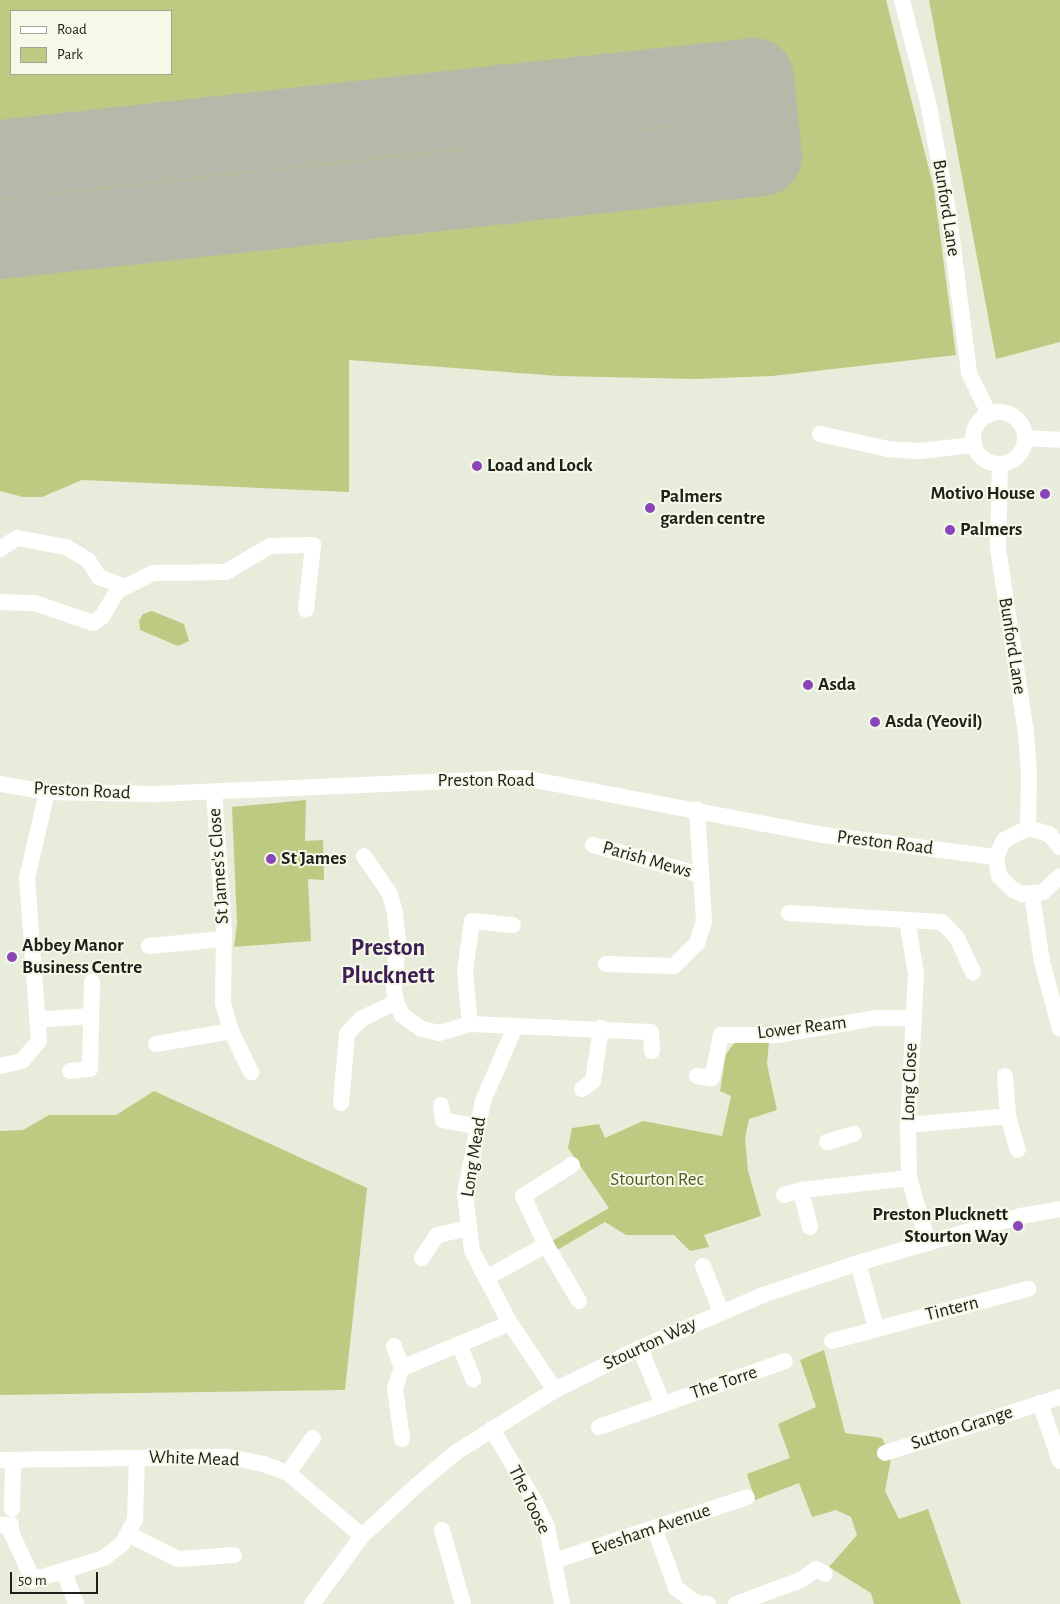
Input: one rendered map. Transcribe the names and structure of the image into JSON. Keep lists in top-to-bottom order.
{
  "streets": {
    "street": [
      "Bunford Lane",
      "Preston Road",
      "Parish Mews",
      "St James's Close",
      "Lower Ream",
      "Long Close",
      "Long Mead",
      "Tintern",
      "Stourton Way",
      "The Torre",
      "Sutton Grange",
      "White Mead",
      "The Toose",
      "Evesham Avenue"
    ]
  },
  "crossings": [
    ["Preston Road", "St James's Close"],
    ["Lower Ream", "Long Close"],
    ["Long Close", "Stourton Way"],
    ["Long Mead", "Stourton Way"],
    ["Stourton Way", "White Mead"],
    ["Stourton Way", "The Toose"],
    ["The Toose", "Evesham Avenue"]
  ],
  "districts": ["Preston Plucknett"],
  "parks": ["Stourton Rec"],
  "places": [
    "Load and Lock",
    "Motivo House",
    "Palmers garden centre",
    "Palmers",
    "Asda",
    "Asda (Yeovil)",
    "St James",
    "Abbey Manor Business Centre",
    "Preston Plucknett Stourton Way"
  ],
  "legend": ["Road", "Park"],
  "scale_bar": "50 m"
}
